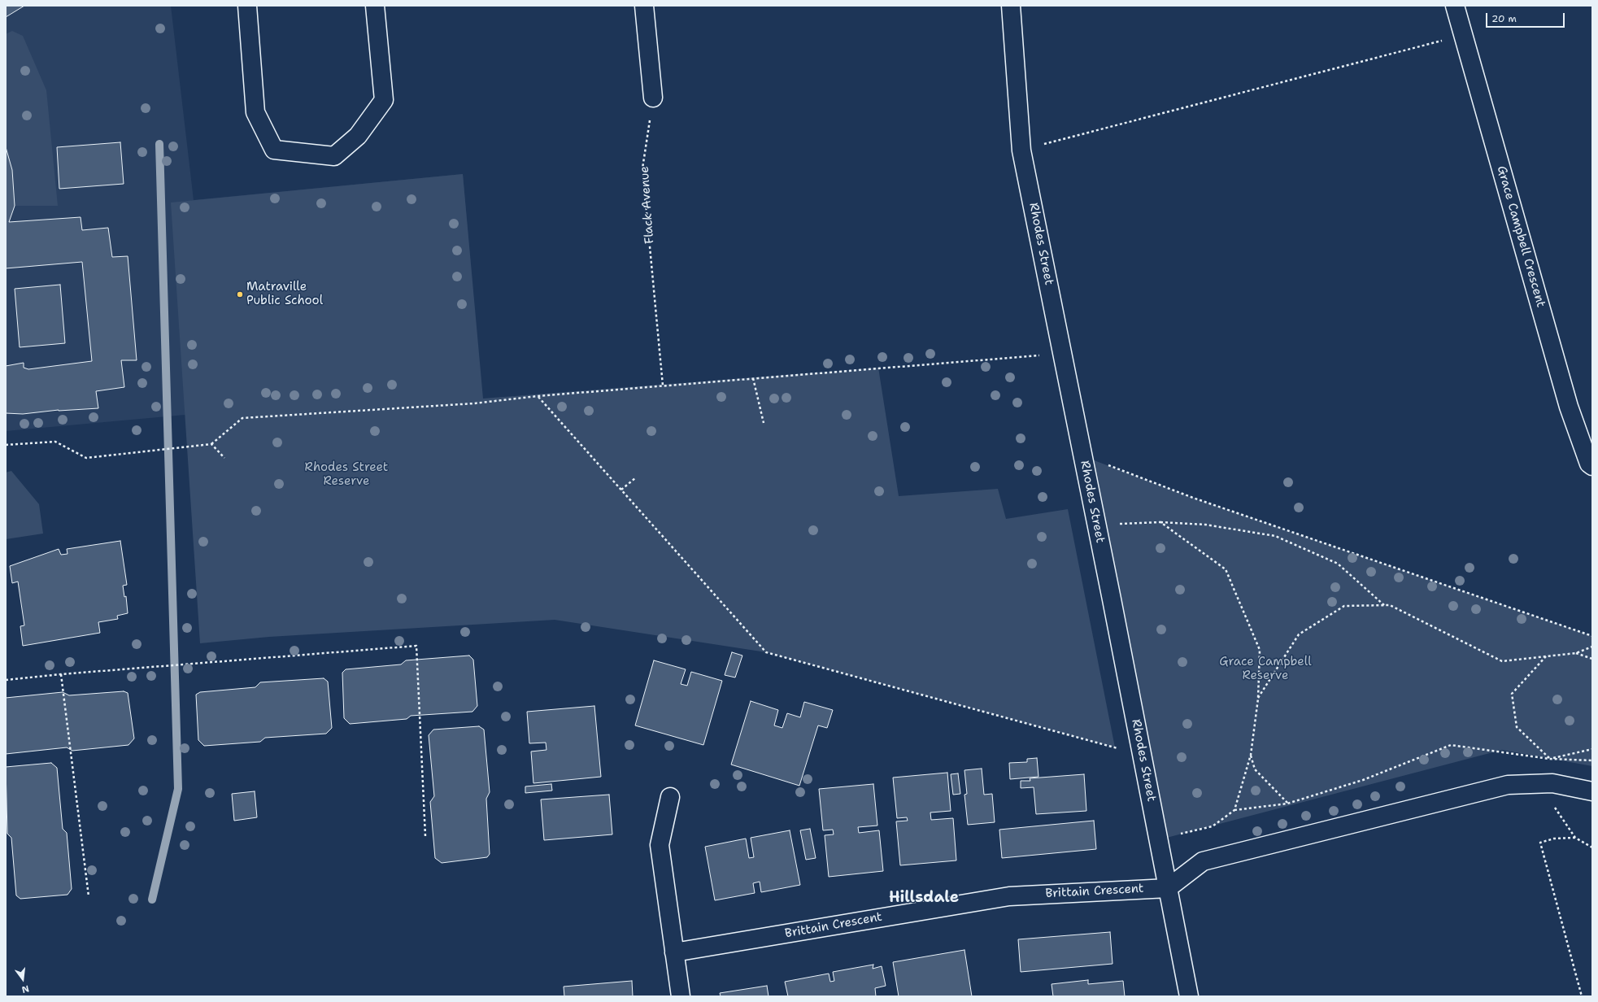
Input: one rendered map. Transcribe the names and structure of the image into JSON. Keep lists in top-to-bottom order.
{
  "streets": {
    "street": ["Grace Campbell Crescent", "Rhodes Street", "Brittain Crescent"],
    "path": ["Flack Avenue"]
  },
  "crossings": [
    ["Rhodes Street", "Brittain Crescent"]
  ],
  "districts": ["Hillsdale"],
  "parks": ["Rhodes Street Reserve", "Grace Campbell Reserve"],
  "places": ["Matraville Public School"],
  "scale_bar": "20 m",
  "north": "bottom"
}
